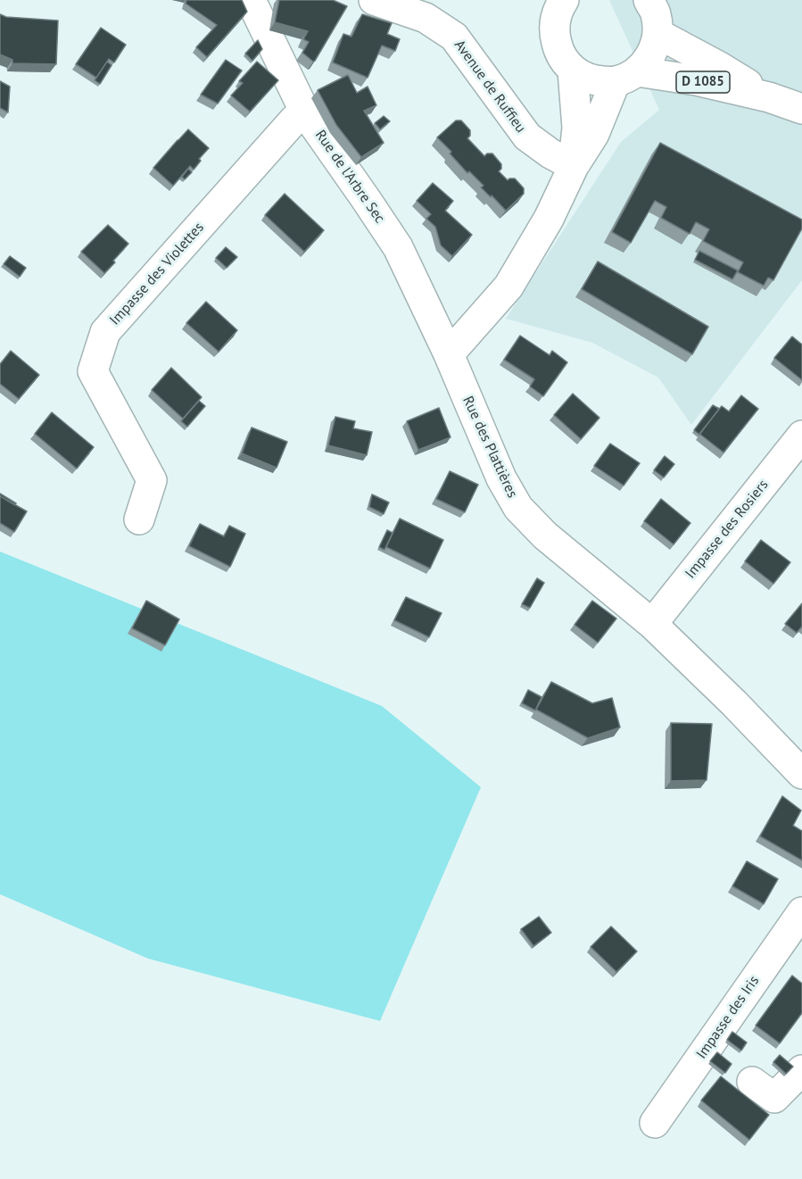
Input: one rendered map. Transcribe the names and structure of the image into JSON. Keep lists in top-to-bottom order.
{
  "streets": {
    "street": [
      "D 1085",
      "Avenue de Ruffieu",
      "Rue de l'Arbre Sec",
      "Impasse des Violettes",
      "Rue des Plattières",
      "Impasse des Rosiers",
      "Impasse des Iris"
    ]
  },
  "crossings": [
    ["Rue de l'Arbre Sec", "Impasse des Violettes"],
    ["Rue de l'Arbre Sec", "Rue des Plattières"],
    ["Rue des Plattières", "Impasse des Rosiers"]
  ]
}
